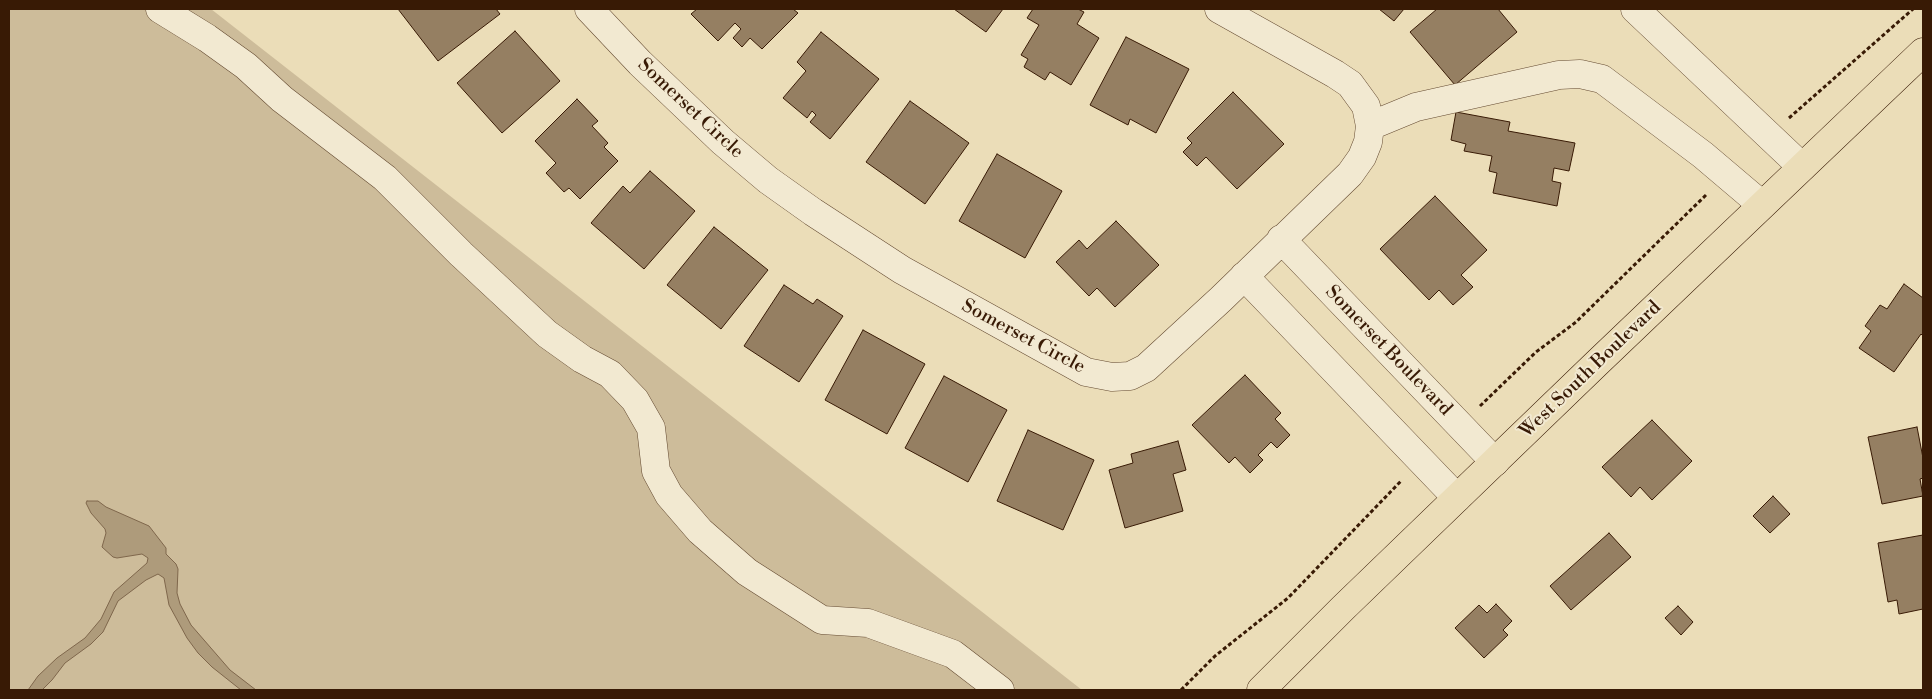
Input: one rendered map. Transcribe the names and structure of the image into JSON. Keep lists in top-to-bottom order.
{
  "streets": {
    "main road": ["West South Boulevard"],
    "street": ["Somerset Circle", "Somerset Boulevard"]
  },
  "crossings": [
    ["Somerset Circle", "Somerset Boulevard"],
    ["Somerset Boulevard", "West South Boulevard"]
  ]
}
